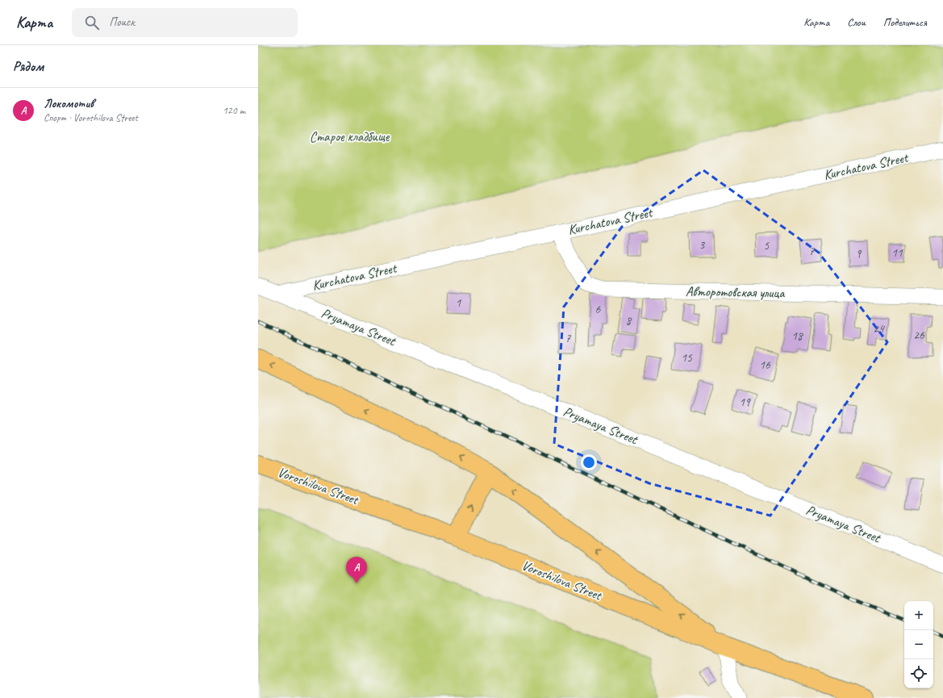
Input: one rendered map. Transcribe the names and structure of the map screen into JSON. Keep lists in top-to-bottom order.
{
  "streets": {
    "main road": ["Voroshilova Street"],
    "street": ["Kurchatova Street", "Авторотовская улица", "Pryamaya Street"]
  },
  "crossings": [
    ["Kurchatova Street", "Авторотовская улица"],
    ["Kurchatova Street", "Pryamaya Street"]
  ],
  "parks": ["Старое кладбище"],
  "house_numbers": [
    "3",
    "5",
    "7",
    "11",
    "9",
    "1",
    "6",
    "8",
    "24",
    "26",
    "18",
    "7",
    "15",
    "16",
    "19"
  ],
  "page": {
    "header": "Карта",
    "search": "Поиск",
    "nav": ["Карта", "Слои", "Поделиться"],
    "heading": "Рядом",
    "list": [
      {
        "mark": "A",
        "name": "Локомотив",
        "note": "Спорт · Voroshilova Street",
        "value": "120 m"
      }
    ],
    "pins": "A",
    "map_buttons": ["+", "−"]
  }
}
